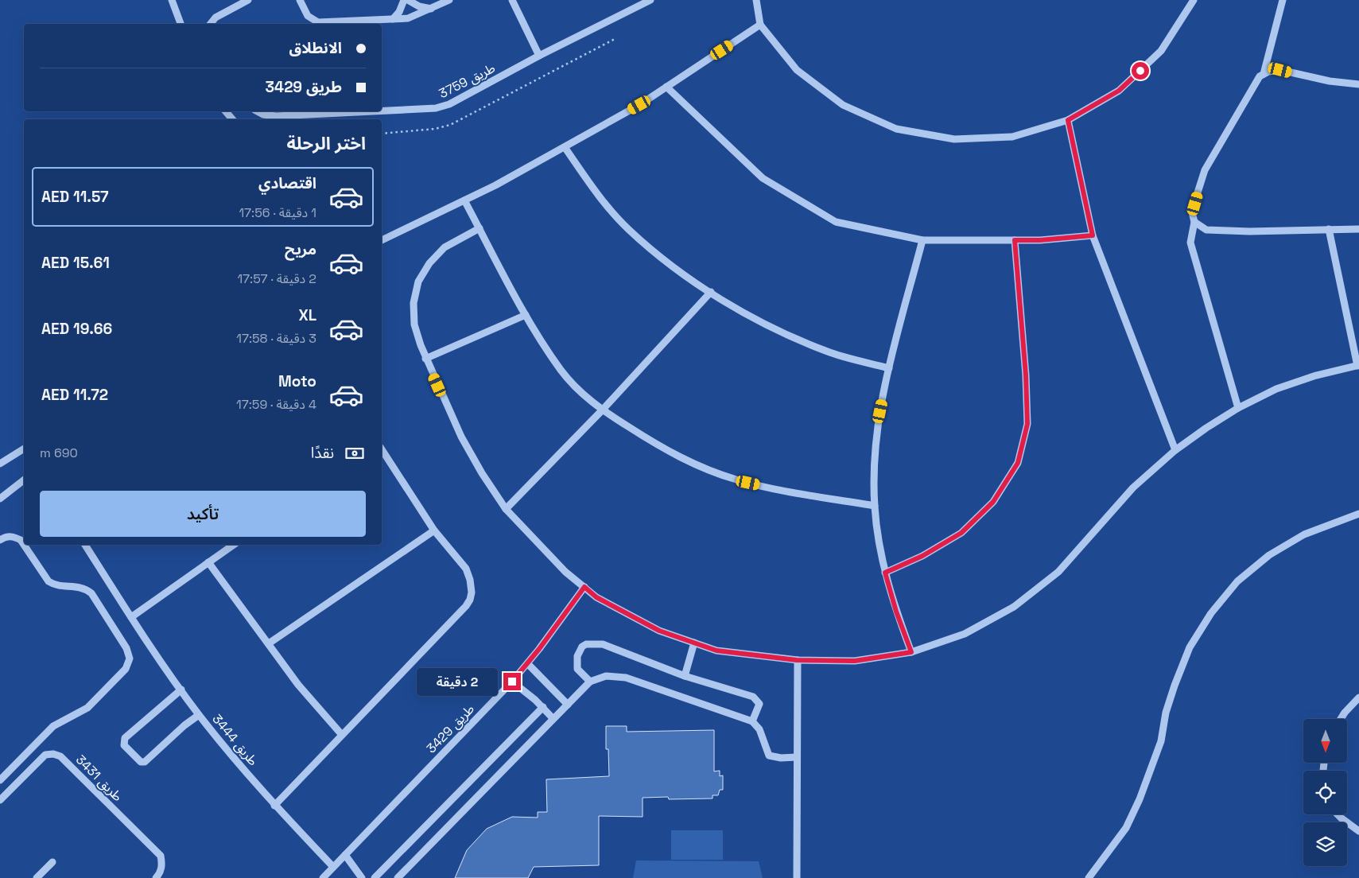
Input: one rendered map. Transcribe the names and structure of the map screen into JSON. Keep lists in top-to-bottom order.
{
  "streets": {
    "street": [
      "طريق 3759",
      "طريق 3429",
      "طريق 3444",
      "طريق 3431"
    ]
  },
  "crossings": [
    ["طريق 3429", "طريق 3444"]
  ],
  "north": "bottom",
  "page": {
    "banner": ["الانطلاق", "طريق 3429"],
    "heading": "اختر الرحلة",
    "list": [
      {
        "name": "اقتصادي",
        "note": "1 دقيقة · 17:56",
        "value": "AED 11.57"
      },
      {
        "name": "مريح",
        "note": "2 دقيقة · 17:57",
        "value": "AED 15.61"
      },
      {
        "name": "XL",
        "note": "3 دقيقة · 17:58",
        "value": "AED 19.66"
      },
      {
        "name": "Moto",
        "note": "4 دقيقة · 17:59",
        "value": "AED 11.72"
      }
    ],
    "pay": ["نقدًا", "690 m"],
    "buttons": "تأكيد",
    "bubble": "2 دقيقة"
  }
}
